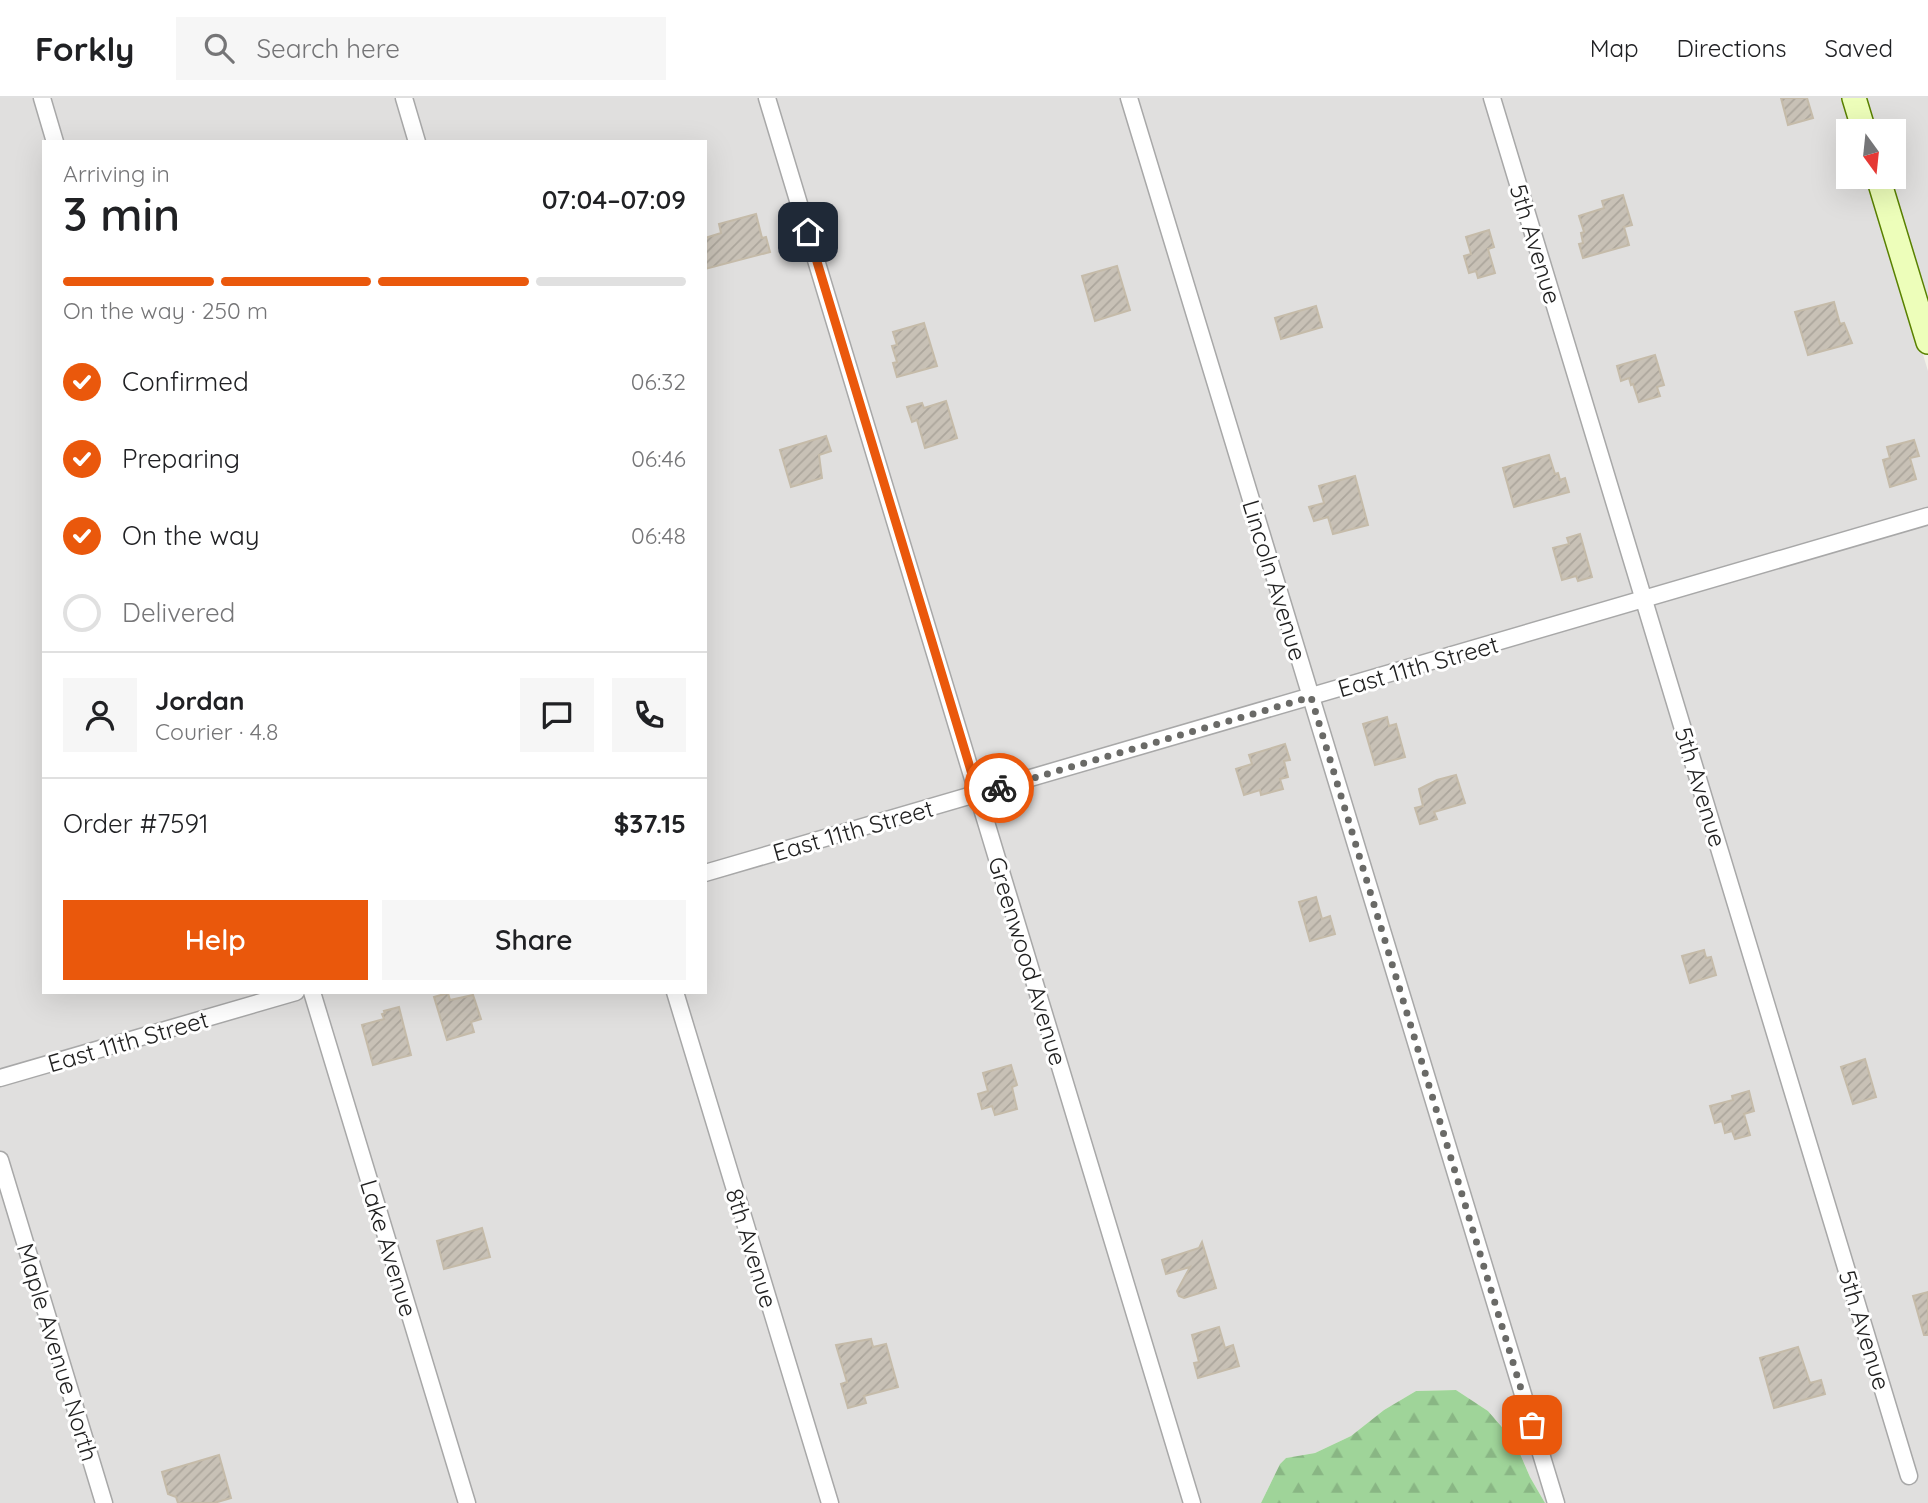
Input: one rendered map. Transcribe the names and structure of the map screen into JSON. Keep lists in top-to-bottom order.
{
  "streets": {
    "street": [
      "5th Avenue",
      "Lincoln Avenue",
      "East 11th Street",
      "Greenwood Avenue",
      "Lake Avenue",
      "8th Avenue",
      "Maple Avenue North"
    ]
  },
  "crossings": [
    ["5th Avenue", "East 11th Street"],
    ["Lincoln Avenue", "East 11th Street"],
    ["East 11th Street", "Greenwood Avenue"]
  ],
  "north": "bottom",
  "page": {
    "header": "Forkly",
    "search": "Search here",
    "nav": ["Map", "Directions", "Saved"],
    "heading": ["3 min", "Arriving in", "07:04–07:09"],
    "panel": [
      "Jordan",
      "Courier · 4.8",
      "Order #7591",
      "$37.15"
    ],
    "bar": "On the way · 250 m",
    "list": [
      ["Confirmed", "06:32"],
      ["Preparing", "06:46"],
      ["On the way", "06:48"],
      "Delivered"
    ],
    "buttons": ["Help", "Share"]
  }
}
